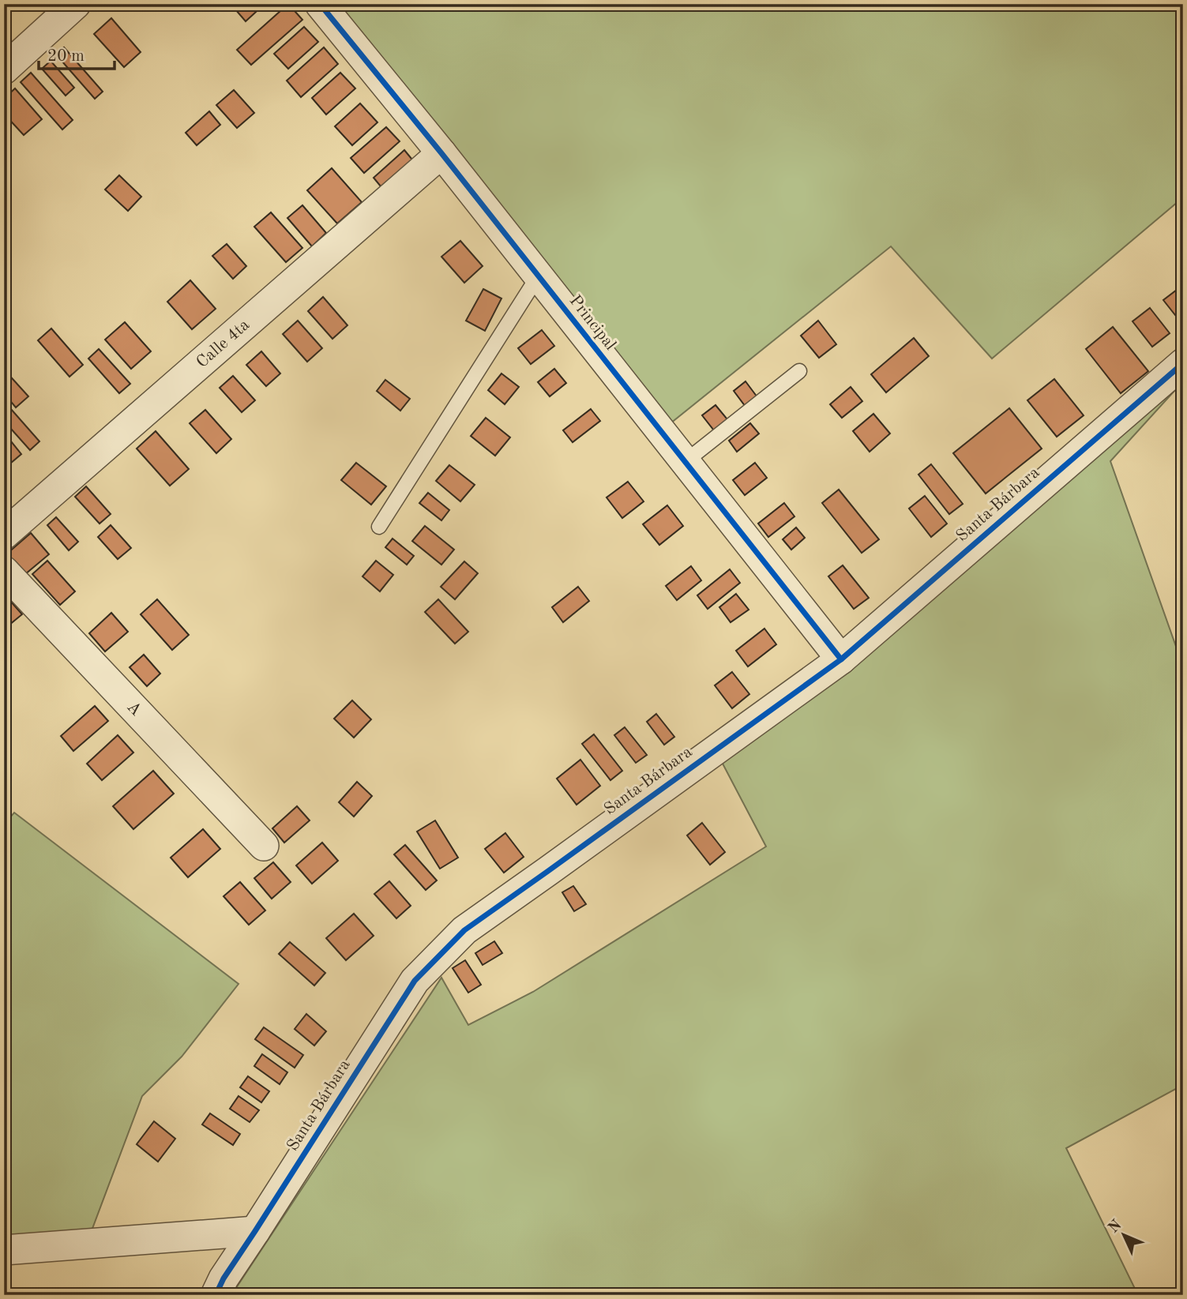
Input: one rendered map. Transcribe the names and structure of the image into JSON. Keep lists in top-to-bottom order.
{
  "streets": {
    "street": [
      "Principal",
      "Calle 4ta",
      "Santa Bárbara",
      "A"
    ]
  },
  "crossings": [
    ["Principal", "Calle 4ta"],
    ["Principal", "Santa Bárbara"]
  ],
  "scale_bar": "20 m",
  "north": "top left"
}
